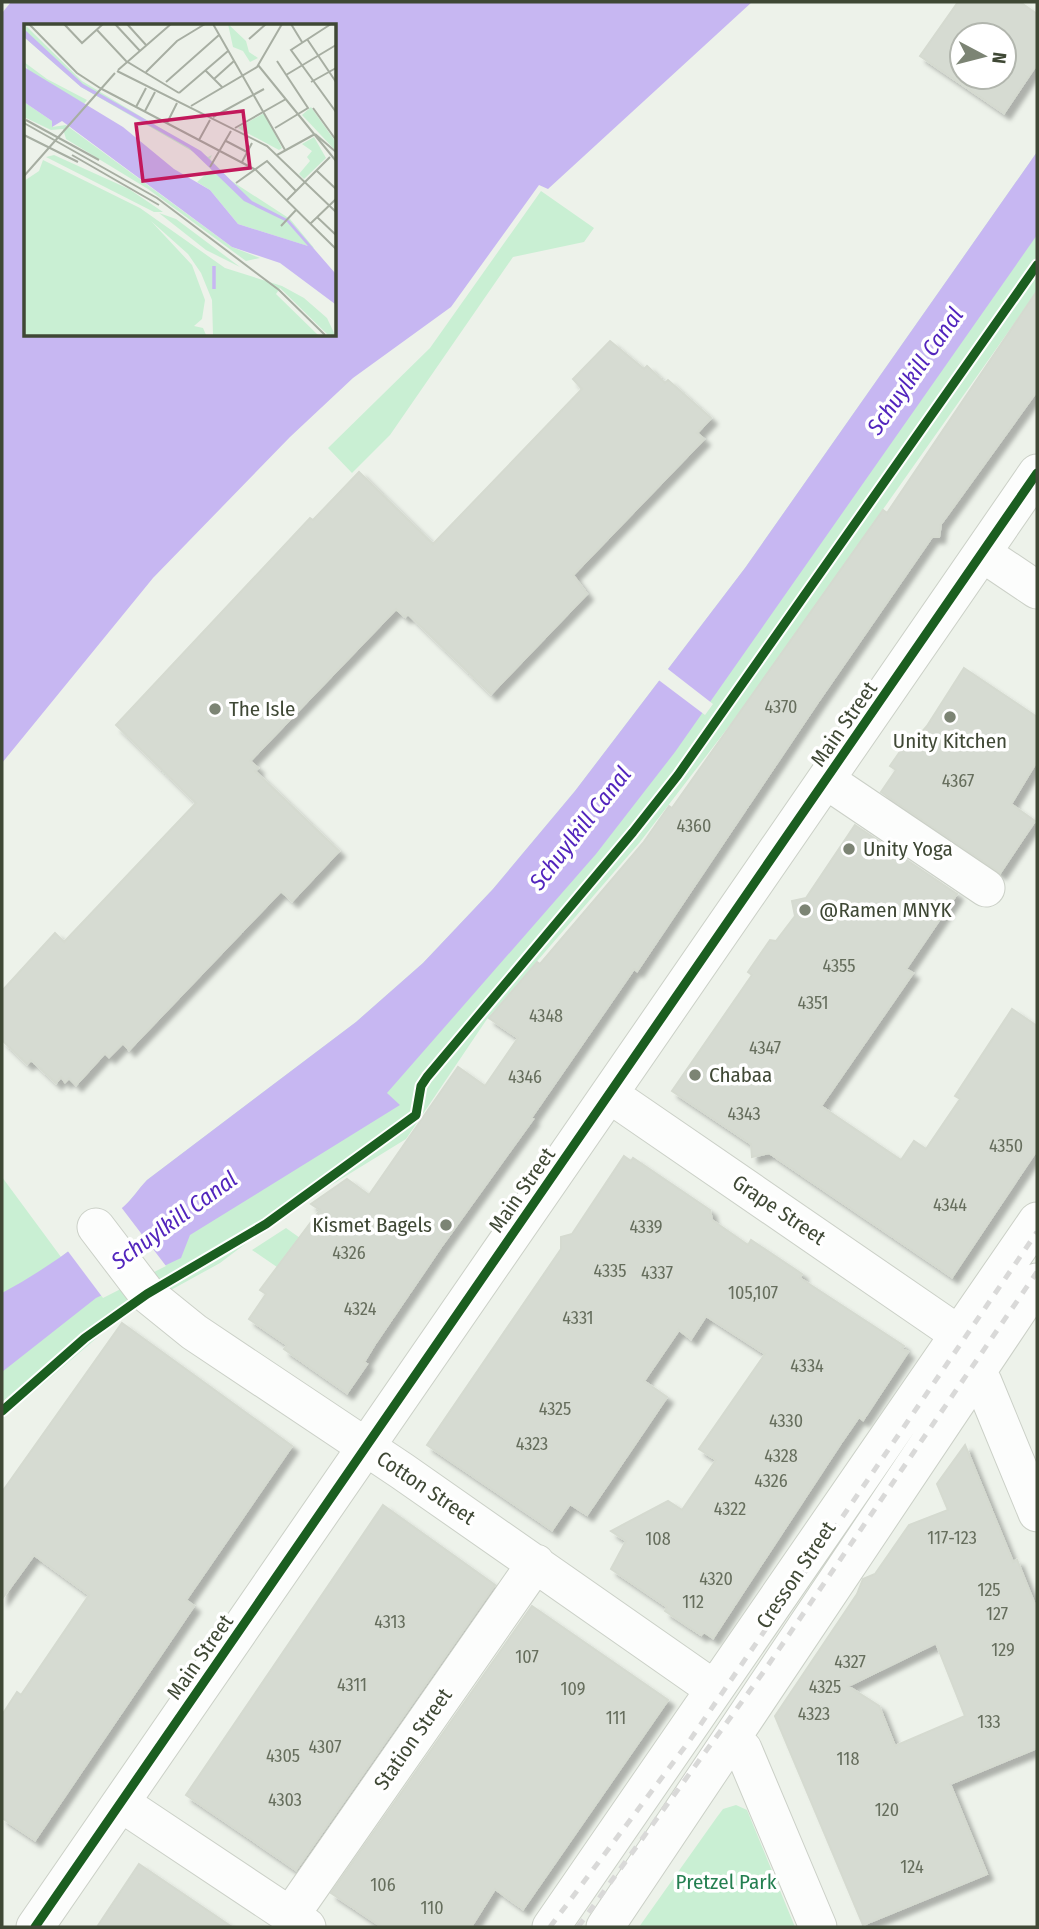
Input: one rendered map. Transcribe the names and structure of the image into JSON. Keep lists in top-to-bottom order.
{
  "streets": {
    "street": [
      "Main Street",
      "Grape Street",
      "Cotton Street",
      "Cresson Street",
      "Station Street"
    ]
  },
  "crossings": [
    ["Main Street", "Grape Street"],
    ["Main Street", "Cotton Street"],
    ["Cotton Street", "Station Street"]
  ],
  "water": ["Schuylkill Canal"],
  "parks": ["Pretzel Park"],
  "places": [
    "The Isle",
    "Unity Kitchen",
    "Unity Yoga",
    "@Ramen MNYK",
    "Chabaa",
    "Kismet Bagels"
  ],
  "house_numbers": [
    "4370",
    "4367",
    "4360",
    "4355",
    "4351",
    "4348",
    "4347",
    "4346",
    "4343",
    "4350",
    "4344",
    "4339",
    "4326",
    "4335",
    "4337",
    "105,107",
    "4324",
    "4331",
    "4334",
    "4325",
    "4330",
    "4323",
    "4328",
    "4326",
    "4322",
    "117-123",
    "108",
    "4320",
    "125",
    "112",
    "127",
    "4313",
    "129",
    "107",
    "4327",
    "4311",
    "4325",
    "109",
    "4323",
    "111",
    "133",
    "4307",
    "4305",
    "118",
    "4303",
    "120",
    "124",
    "106",
    "110"
  ],
  "north": "right"
}
